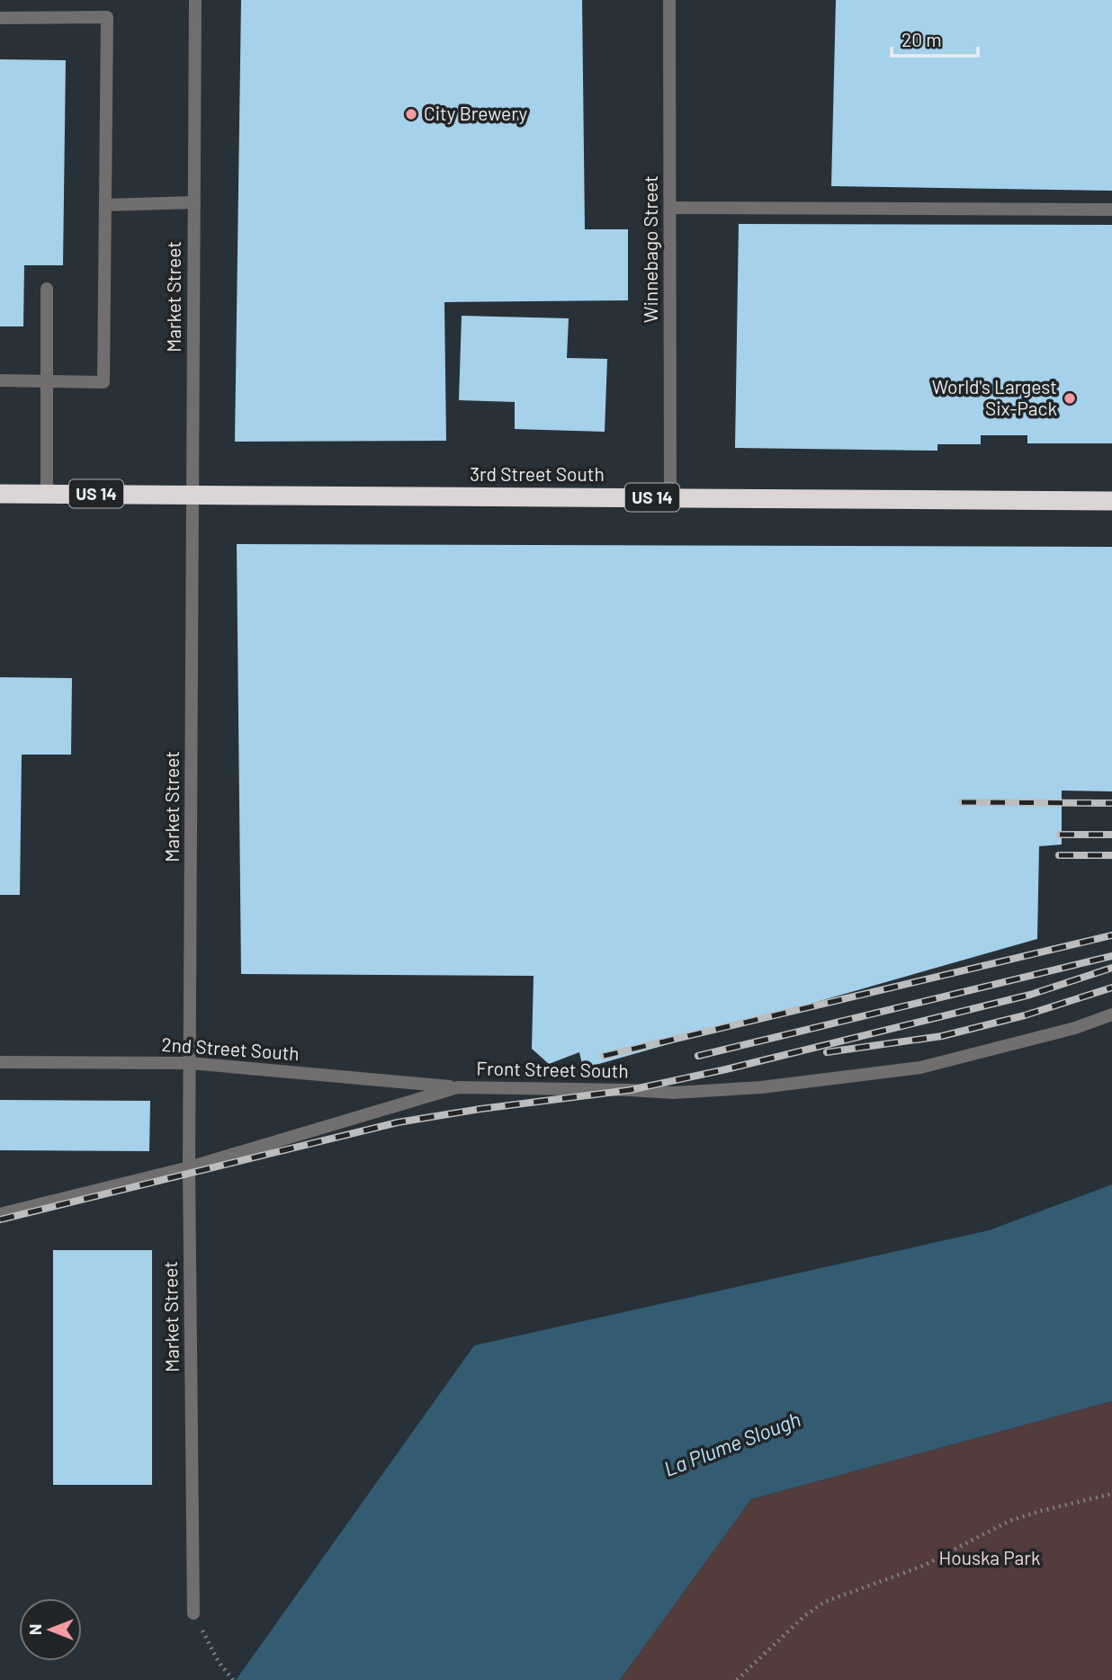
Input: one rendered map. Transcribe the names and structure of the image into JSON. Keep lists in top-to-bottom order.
{
  "streets": {
    "highway": ["3rd Street South", "US 14"],
    "street": [
      "Winnebago Street",
      "Market Street",
      "2nd Street South",
      "Front Street South"
    ]
  },
  "crossings": [
    ["Winnebago Street", "3rd Street South"],
    ["Market Street", "3rd Street South"],
    ["Market Street", "2nd Street South"],
    ["Market Street", "Front Street South"],
    ["2nd Street South", "Front Street South"]
  ],
  "water": ["La Plume Slough"],
  "parks": ["Houska Park"],
  "places": ["City Brewery", "World's Largest Six-Pack"],
  "scale_bar": "20 m",
  "north": "left"
}
